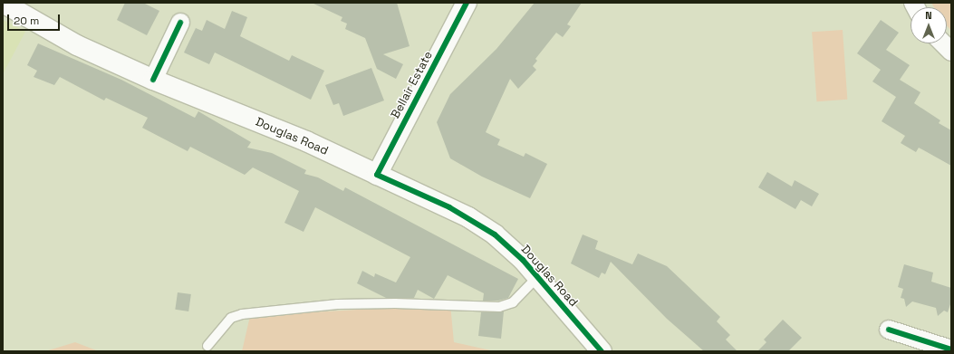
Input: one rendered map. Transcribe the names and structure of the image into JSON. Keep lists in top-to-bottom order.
{
  "streets": {
    "main road": ["Bellair Estate", "Douglas Road"]
  },
  "crossings": [
    ["Bellair Estate", "Douglas Road"]
  ],
  "scale_bar": "20 m",
  "north": "top"
}
